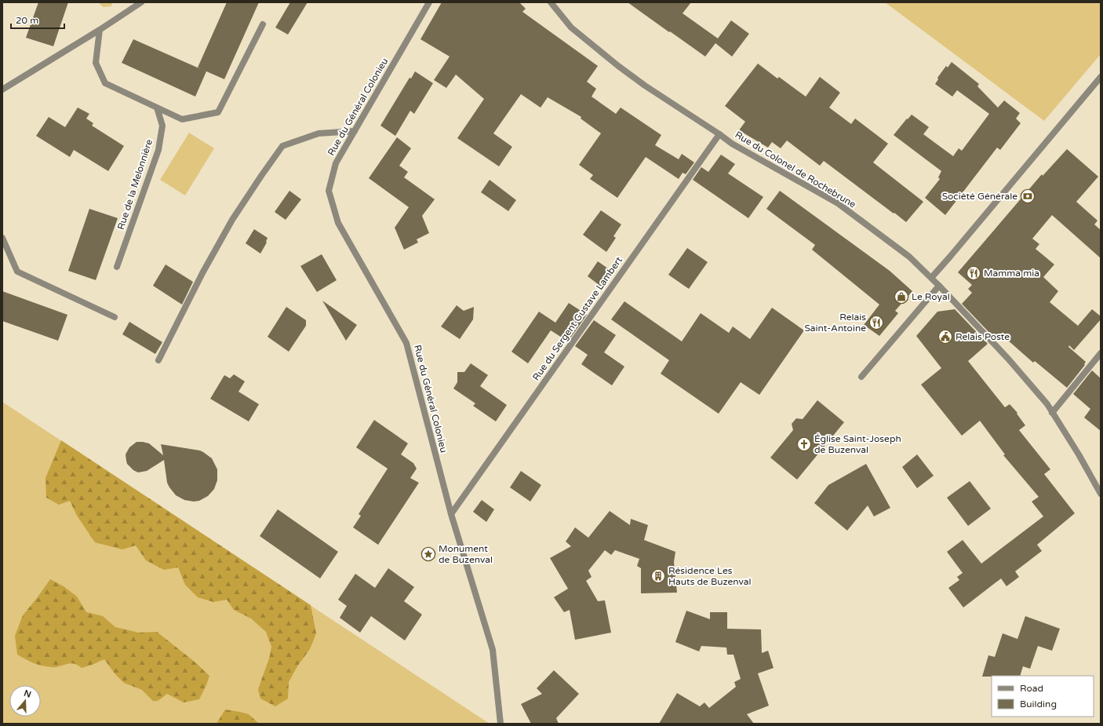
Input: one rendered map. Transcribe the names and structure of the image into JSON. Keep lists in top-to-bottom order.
{
  "streets": {
    "street": [
      "Rue du Général Colonieu",
      "Rue du Colonel de Rochebrune",
      "Rue de la Melonnière",
      "Rue du Sergent Gustave Lambert"
    ]
  },
  "crossings": [
    ["Rue du Général Colonieu", "Rue du Sergent Gustave Lambert"],
    ["Rue du Colonel de Rochebrune", "Rue du Sergent Gustave Lambert"]
  ],
  "places": {
    "bank": ["Société Générale"],
    "restaurant": ["Mamma mia", "Relais Saint-Antoine"],
    "shop": ["Le Royal"],
    "public building": ["Relais Poste"],
    "church": ["Église Saint-Joseph de Buzenval"],
    "place": ["Monument de Buzenval"],
    "building": ["Résidence Les Hauts de Buzenval"]
  },
  "legend": ["Road", "Building"],
  "scale_bar": "20 m",
  "north": "top"
}
